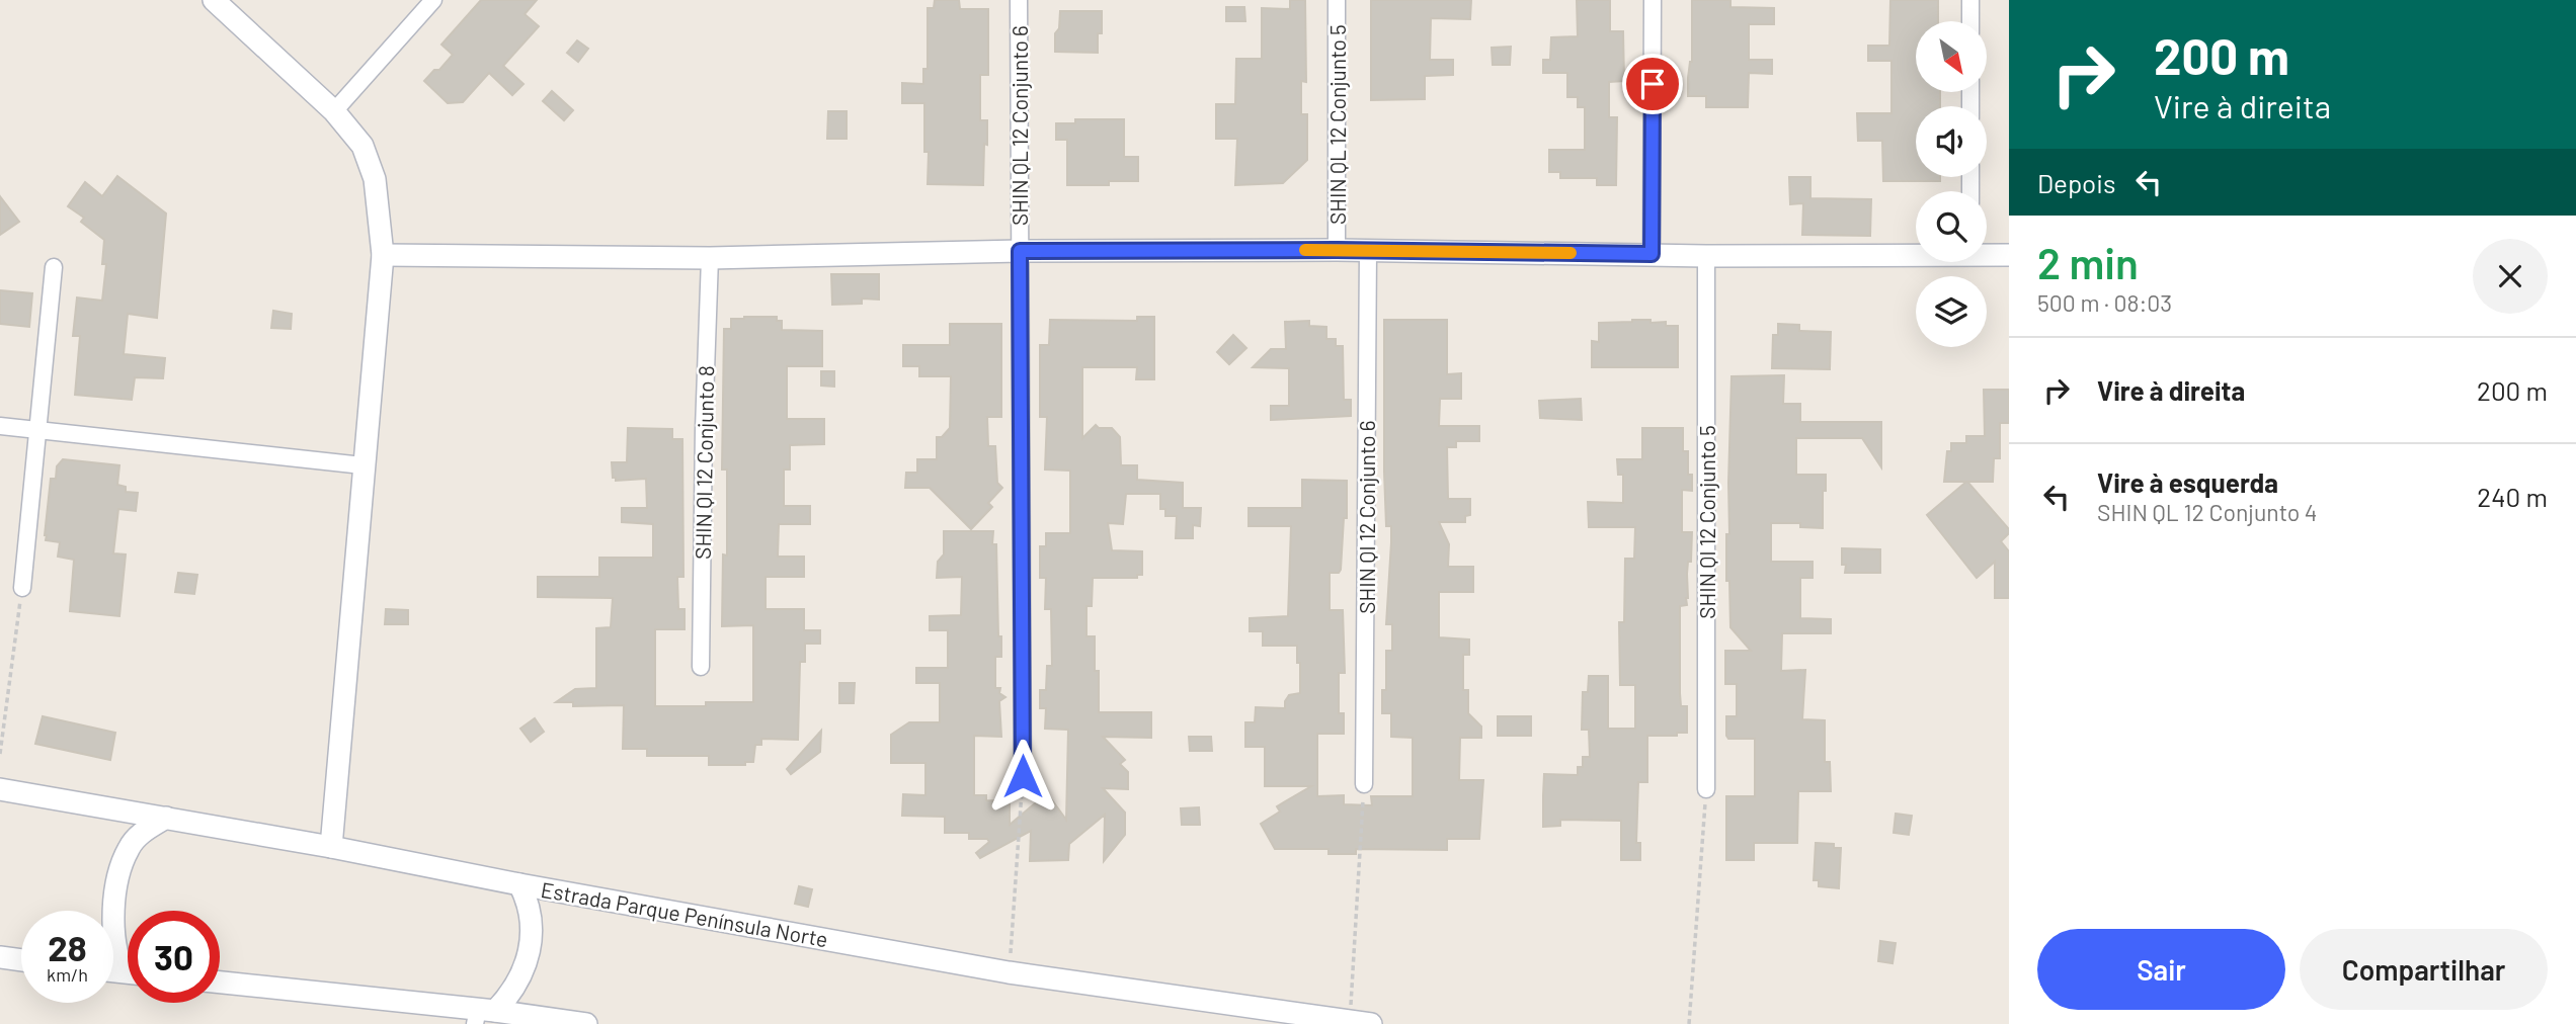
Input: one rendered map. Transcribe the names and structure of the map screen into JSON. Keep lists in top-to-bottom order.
{
  "streets": {
    "street": [
      "SHIN QL 12 Conjunto 5",
      "SHIN QL 12 Conjunto 6",
      "SHIN QI 12 Conjunto 8",
      "SHIN QI 12 Conjunto 6",
      "SHIN QI 12 Conjunto 5",
      "Estrada Parque Península Norte"
    ]
  },
  "north": "bottom right",
  "page": {
    "turn": ["200 m", "Vire à direita"],
    "then": "Depois",
    "heading": ["2 min", "500 m · 08:03"],
    "list": [
      {
        "name": "Vire à direita",
        "value": "200 m"
      },
      {
        "name": "Vire à esquerda",
        "note": "SHIN QL 12 Conjunto 4",
        "value": "240 m"
      }
    ],
    "speed": "28 km/h",
    "limit": "30",
    "buttons": ["Sair", "Compartilhar"]
  }
}
